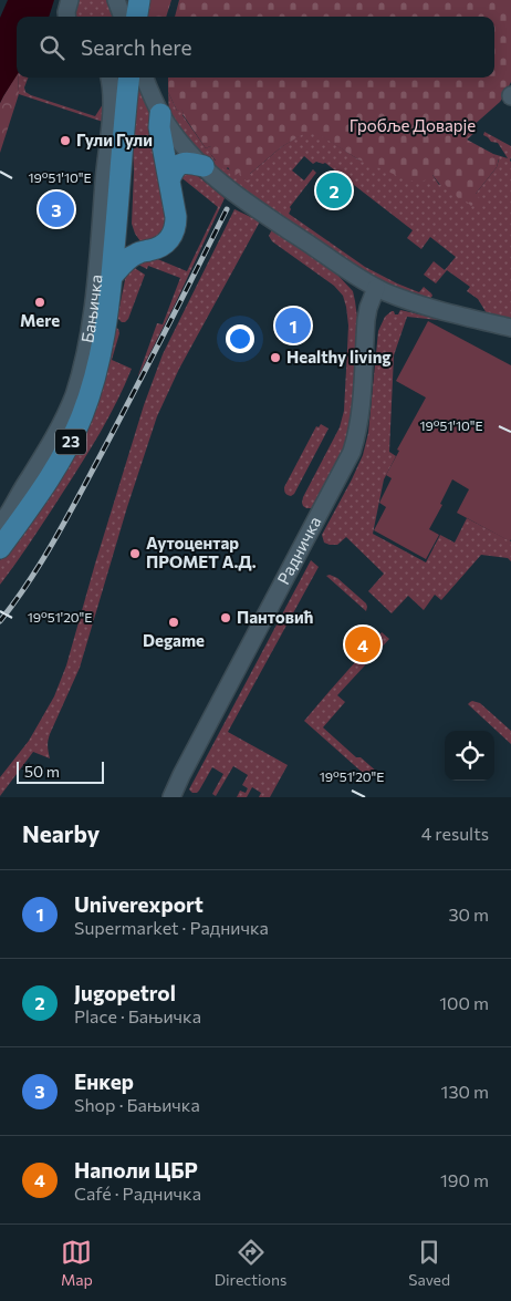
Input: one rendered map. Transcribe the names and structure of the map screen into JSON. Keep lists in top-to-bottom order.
{
  "streets": {
    "main road": ["23"],
    "street": ["Бањичка", "Радничка"]
  },
  "parks": ["Гробље Доварје"],
  "places": [
    "Гули Гули",
    "Mere",
    "Healthy living",
    "Аутоцентар ПРОМЕТ А.Д.",
    "Пантовић",
    "Degame"
  ],
  "scale_bar": "50 m",
  "page": {
    "search": "Search here",
    "pins": [
      "2",
      "3",
      "1",
      "4"
    ],
    "scale": "50 m",
    "heading": ["Nearby", "4 results"],
    "list": [
      {
        "mark": "1",
        "name": "Univerexport",
        "note": "Supermarket · Радничка",
        "value": "30 m"
      },
      {
        "mark": "2",
        "name": "Jugopetrol",
        "note": "Place · Бањичка",
        "value": "100 m"
      },
      {
        "mark": "3",
        "name": "Енкер",
        "note": "Shop · Бањичка",
        "value": "130 m"
      },
      {
        "mark": "4",
        "name": "Наполи ЦБР",
        "note": "Café · Радничка",
        "value": "190 m"
      }
    ],
    "nav": ["Map", "Directions", "Saved"]
  },
  "coordinates": ["19°51'10\"E", "19°51'20\"E"]
}
